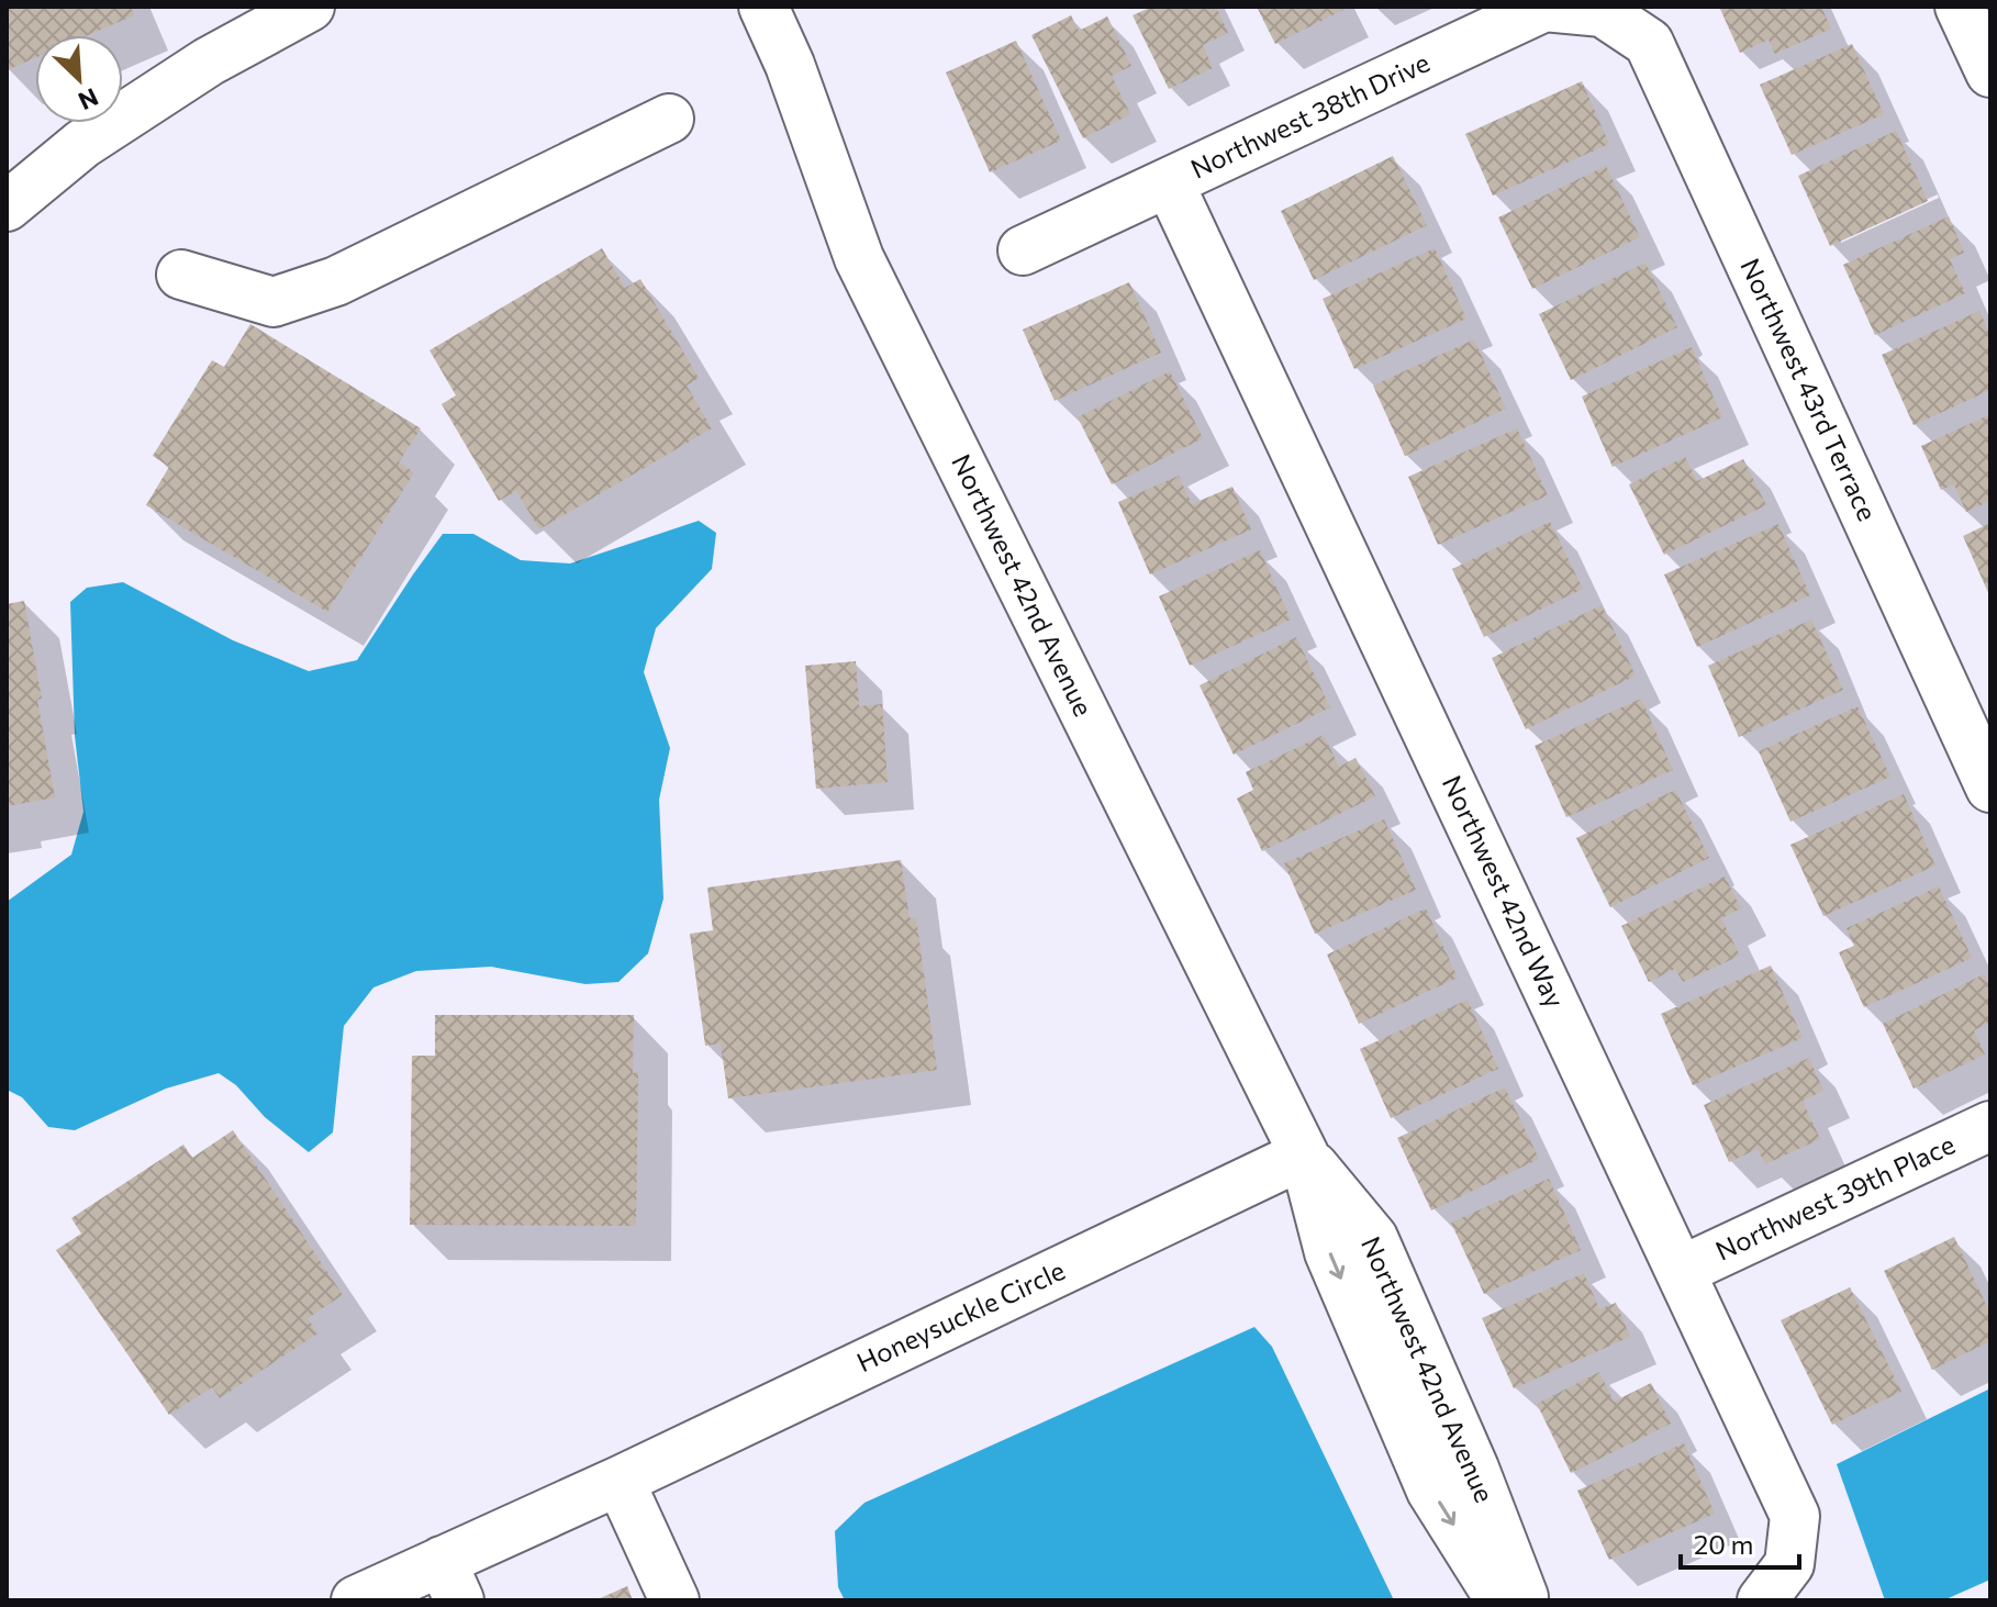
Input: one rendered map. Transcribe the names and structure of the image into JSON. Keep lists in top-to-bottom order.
{
  "streets": {
    "street": [
      "Northwest 38th Drive",
      "Northwest 43rd Terrace",
      "Northwest 42nd Avenue",
      "Northwest 42nd Way",
      "Northwest 39th Place",
      "Honeysuckle Circle"
    ]
  },
  "crossings": [
    ["Northwest 38th Drive", "Northwest 43rd Terrace"],
    ["Northwest 38th Drive", "Northwest 42nd Way"],
    ["Northwest 42nd Avenue", "Honeysuckle Circle"],
    ["Northwest 42nd Way", "Northwest 39th Place"]
  ],
  "scale_bar": "20 m",
  "north": "bottom right"
}
